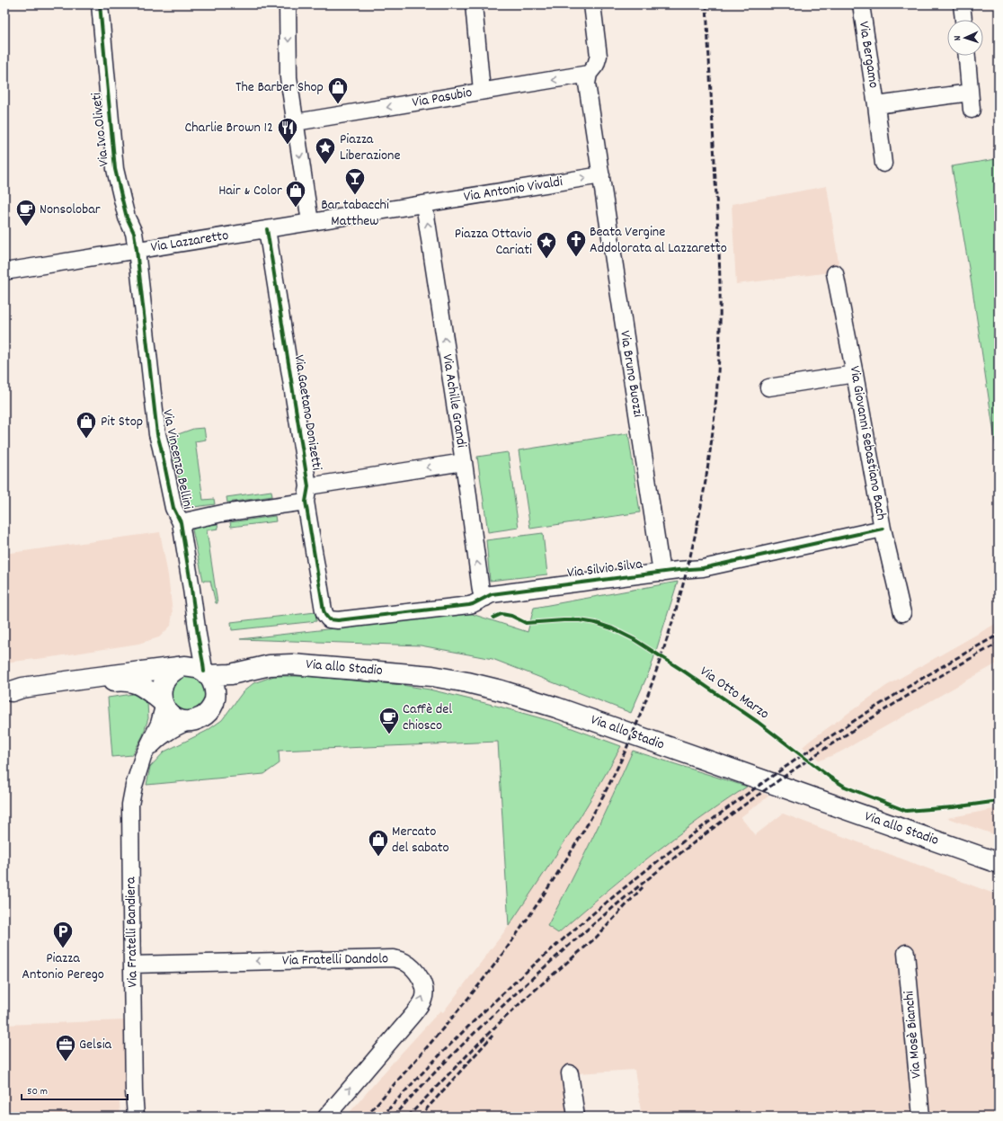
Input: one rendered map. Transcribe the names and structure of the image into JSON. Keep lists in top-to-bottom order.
{
  "streets": {
    "main road": ["Via allo Stadio"],
    "street": [
      "Via Bergamo",
      "Via Pasubio",
      "Via Ivo Oliveti",
      "Via Antonio Vivaldi",
      "Via Lazzaretto",
      "Via Bruno Buozzi",
      "Via Achille Grandi",
      "Via Gaetano Donizetti",
      "Via Giovanni Sebastiano Bach",
      "Via Vincenzo Bellini",
      "Via Silvio Silva",
      "Via Fratelli Bandiera",
      "Via Fratelli Dandolo",
      "Via Mosè Bianchi"
    ],
    "cycle path": ["Via Otto Marzo"]
  },
  "crossings": [
    ["Via Pasubio", "Via Bruno Buozzi"],
    ["Via Ivo Oliveti", "Via Lazzaretto"],
    ["Via Ivo Oliveti", "Via Vincenzo Bellini"],
    ["Via Antonio Vivaldi", "Via Bruno Buozzi"],
    ["Via Antonio Vivaldi", "Via Achille Grandi"],
    ["Via Lazzaretto", "Via Gaetano Donizetti"],
    ["Via Lazzaretto", "Via Vincenzo Bellini"],
    ["Via Bruno Buozzi", "Via Silvio Silva"],
    ["Via Achille Grandi", "Via Silvio Silva"],
    ["Via Gaetano Donizetti", "Via Silvio Silva"],
    ["Via Giovanni Sebastiano Bach", "Via Silvio Silva"],
    ["Via Vincenzo Bellini", "Via allo Stadio"],
    ["Via Vincenzo Bellini", "Via Fratelli Bandiera"],
    ["Via allo Stadio", "Via Fratelli Bandiera"],
    ["Via Fratelli Bandiera", "Via Fratelli Dandolo"]
  ],
  "one_way": ["Via Antonio Vivaldi", "Via Achille Grandi"],
  "places": {
    "shop": [
      "The Barber Shop",
      "Hair & Color",
      "Pit Stop",
      "Mercato del sabato"
    ],
    "restaurant": ["Charlie Brown 12"],
    "place": ["Piazza Liberazione", "Piazza Ottavio Cariati"],
    "bar": ["Bar tabacchi Matthew"],
    "cafe": ["Nonsolobar", "Caffè del chiosco"],
    "church": ["Beata Vergine Addolorata al Lazzaretto"],
    "parking": ["Piazza Antonio Perego"],
    "office": ["Gelsia"]
  },
  "scale_bar": "50 m",
  "north": "left"
}
